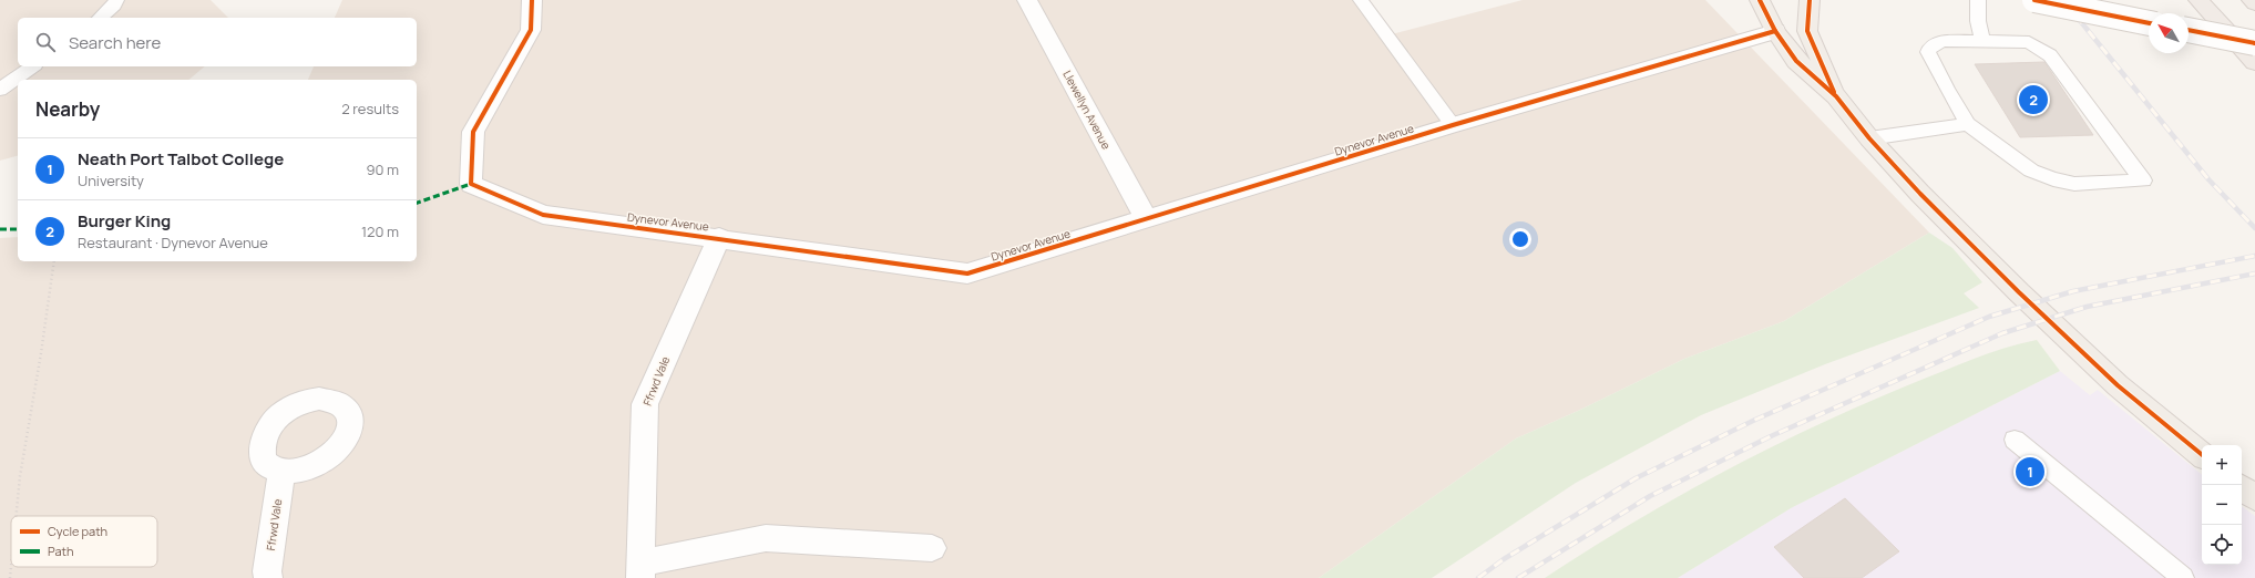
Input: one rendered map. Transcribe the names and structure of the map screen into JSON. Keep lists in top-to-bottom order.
{
  "streets": {
    "street": ["Llewellyn Avenue", "Dynevor Avenue", "Ffrwd Vale"]
  },
  "crossings": [
    ["Llewellyn Avenue", "Dynevor Avenue"],
    ["Dynevor Avenue", "Ffrwd Vale"]
  ],
  "legend": ["Cycle path", "Path"],
  "north": "top left",
  "page": {
    "search": "Search here",
    "heading": ["Nearby", "2 results"],
    "pins": ["2", "1"],
    "list": [
      {
        "mark": "1",
        "name": "Neath Port Talbot College",
        "note": "University",
        "value": "90 m"
      },
      {
        "mark": "2",
        "name": "Burger King",
        "note": "Restaurant · Dynevor Avenue",
        "value": "120 m"
      }
    ],
    "map_buttons": ["+", "−"]
  }
}
